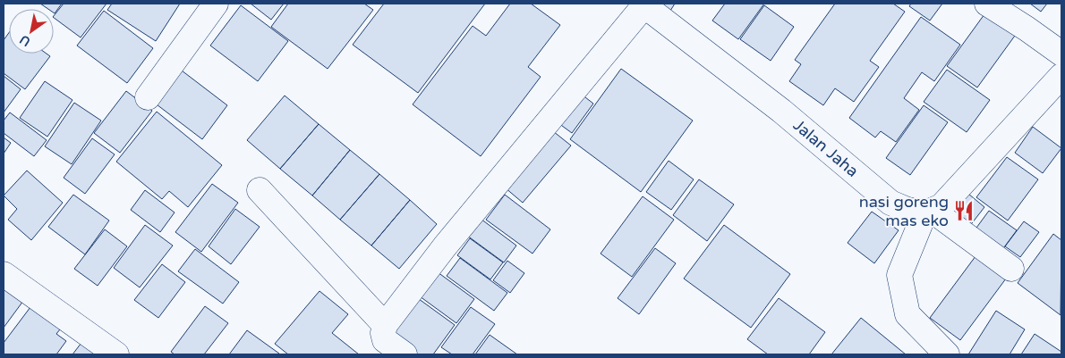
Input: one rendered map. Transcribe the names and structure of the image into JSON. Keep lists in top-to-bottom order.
{
  "streets": {
    "street": ["Jalan Jaha"]
  },
  "places": {
    "restaurant": ["nasi goreng mas eko"]
  },
  "north": "bottom left"
}
